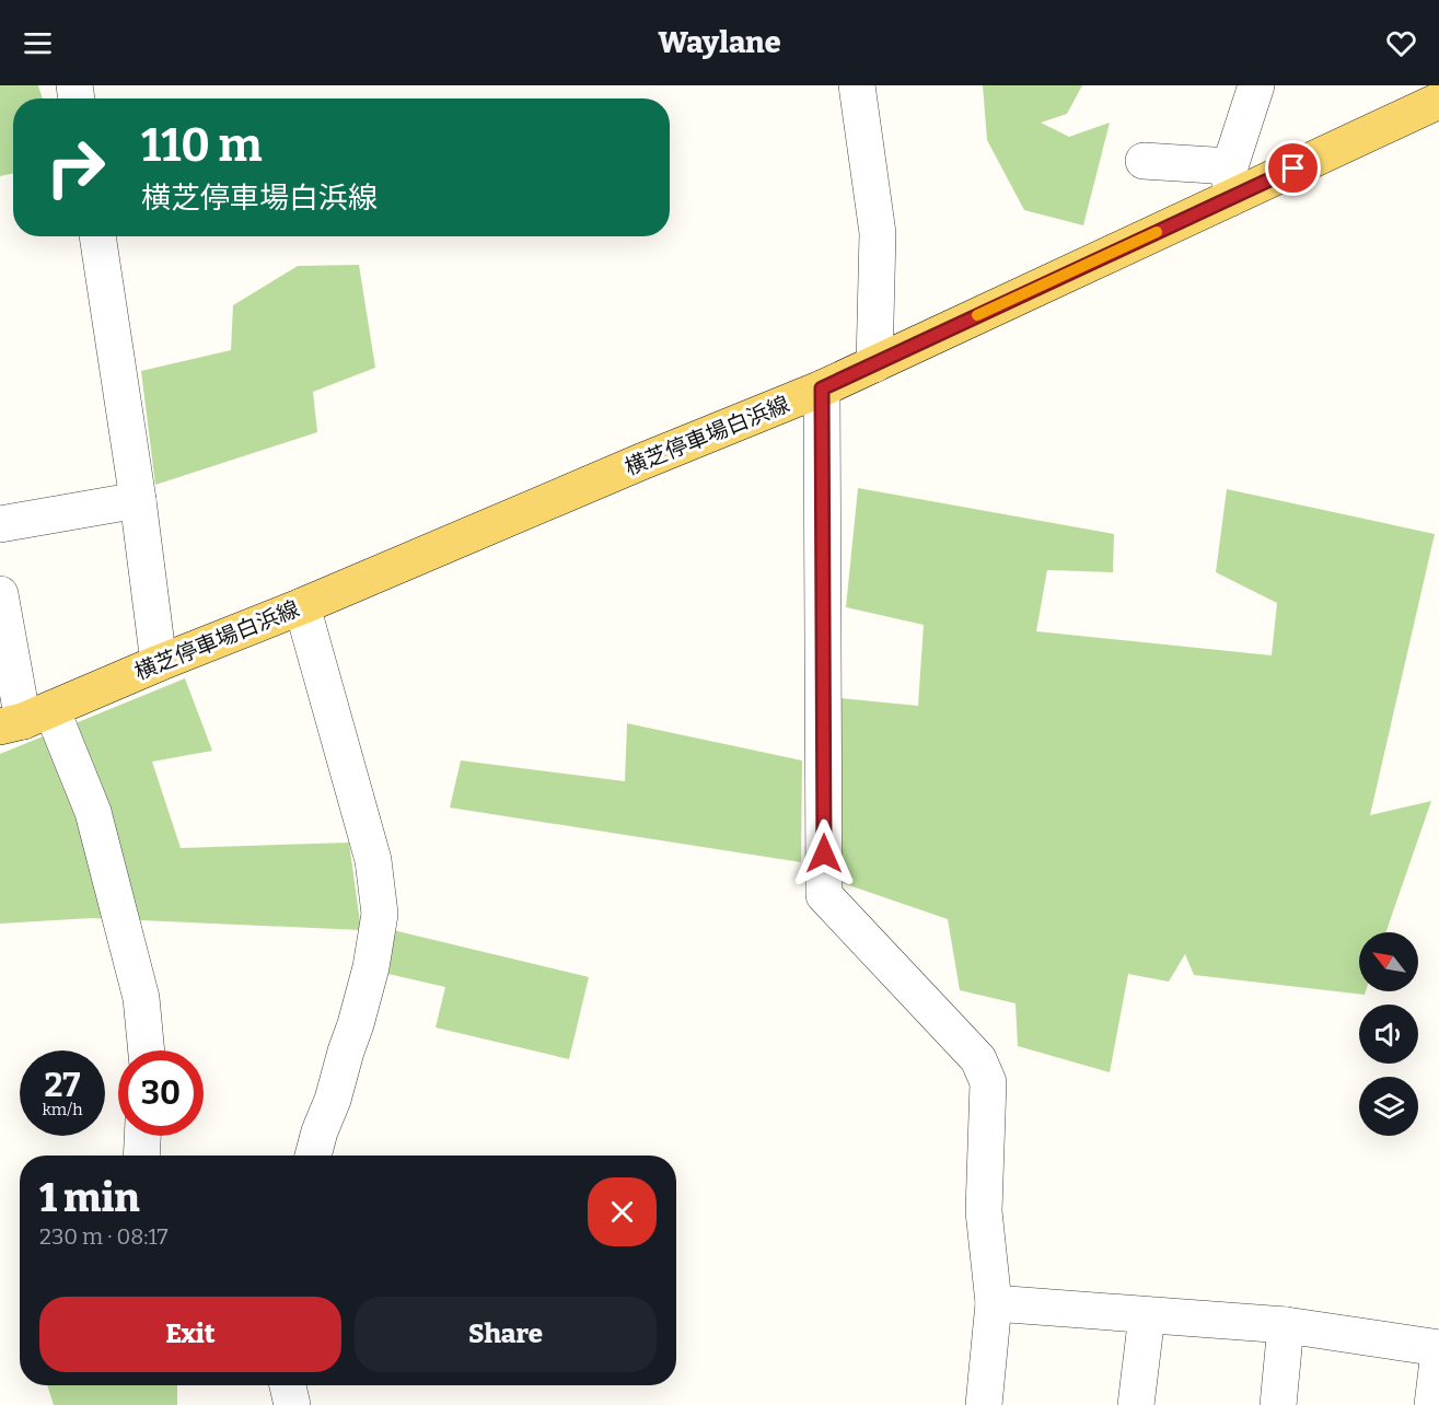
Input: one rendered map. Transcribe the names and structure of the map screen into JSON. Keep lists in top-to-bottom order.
{
  "streets": {
    "main road": ["横芝停車場白浜線"]
  },
  "north": "top left",
  "page": {
    "header": "Waylane",
    "turn": ["110 m", "横芝停車場白浜線"],
    "speed": "27 km/h",
    "limit": "30",
    "heading": ["1 min", "230 m · 08:17"],
    "buttons": ["Exit", "Share"]
  }
}
